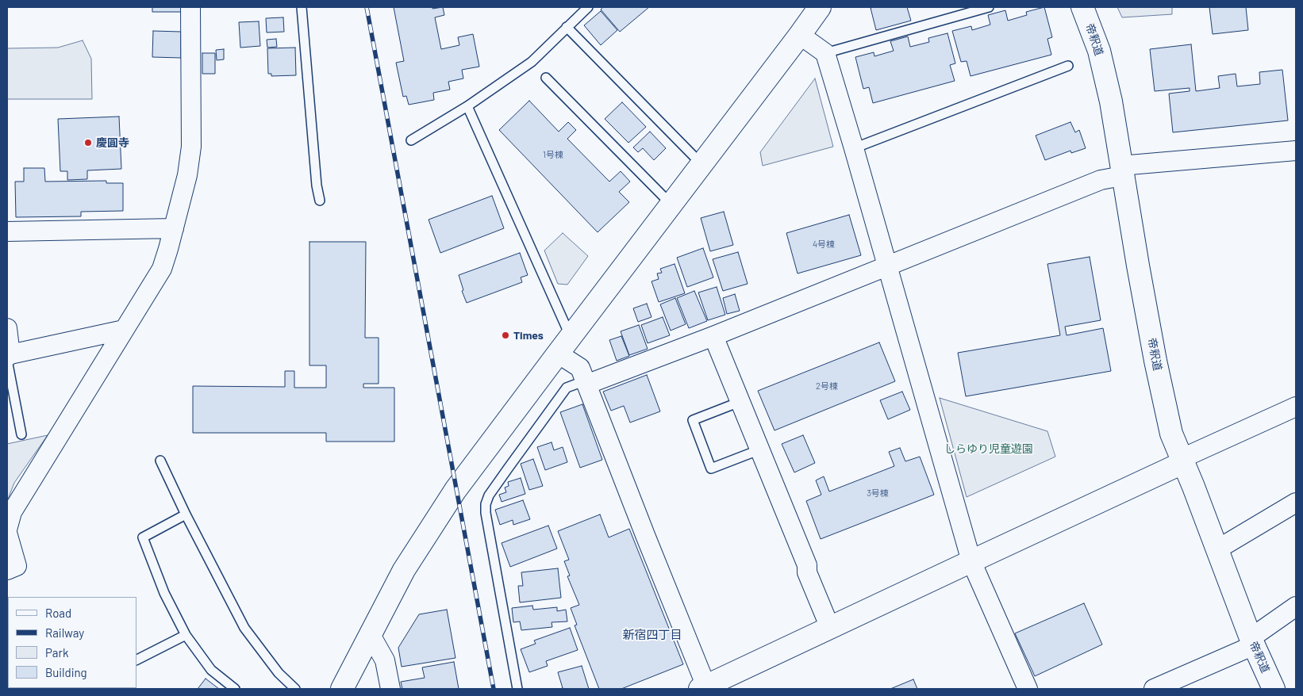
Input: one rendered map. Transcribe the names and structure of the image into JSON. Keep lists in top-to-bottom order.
{
  "streets": {
    "street": ["帝釈道"]
  },
  "districts": ["新宿四丁目"],
  "parks": ["しらゆり児童遊園"],
  "places": ["慶圓寺", "Times"],
  "house_numbers": [
    "1号棟",
    "4号棟",
    "2号棟",
    "3号棟"
  ],
  "legend": [
    "Road",
    "Railway",
    "Park",
    "Building"
  ]
}
